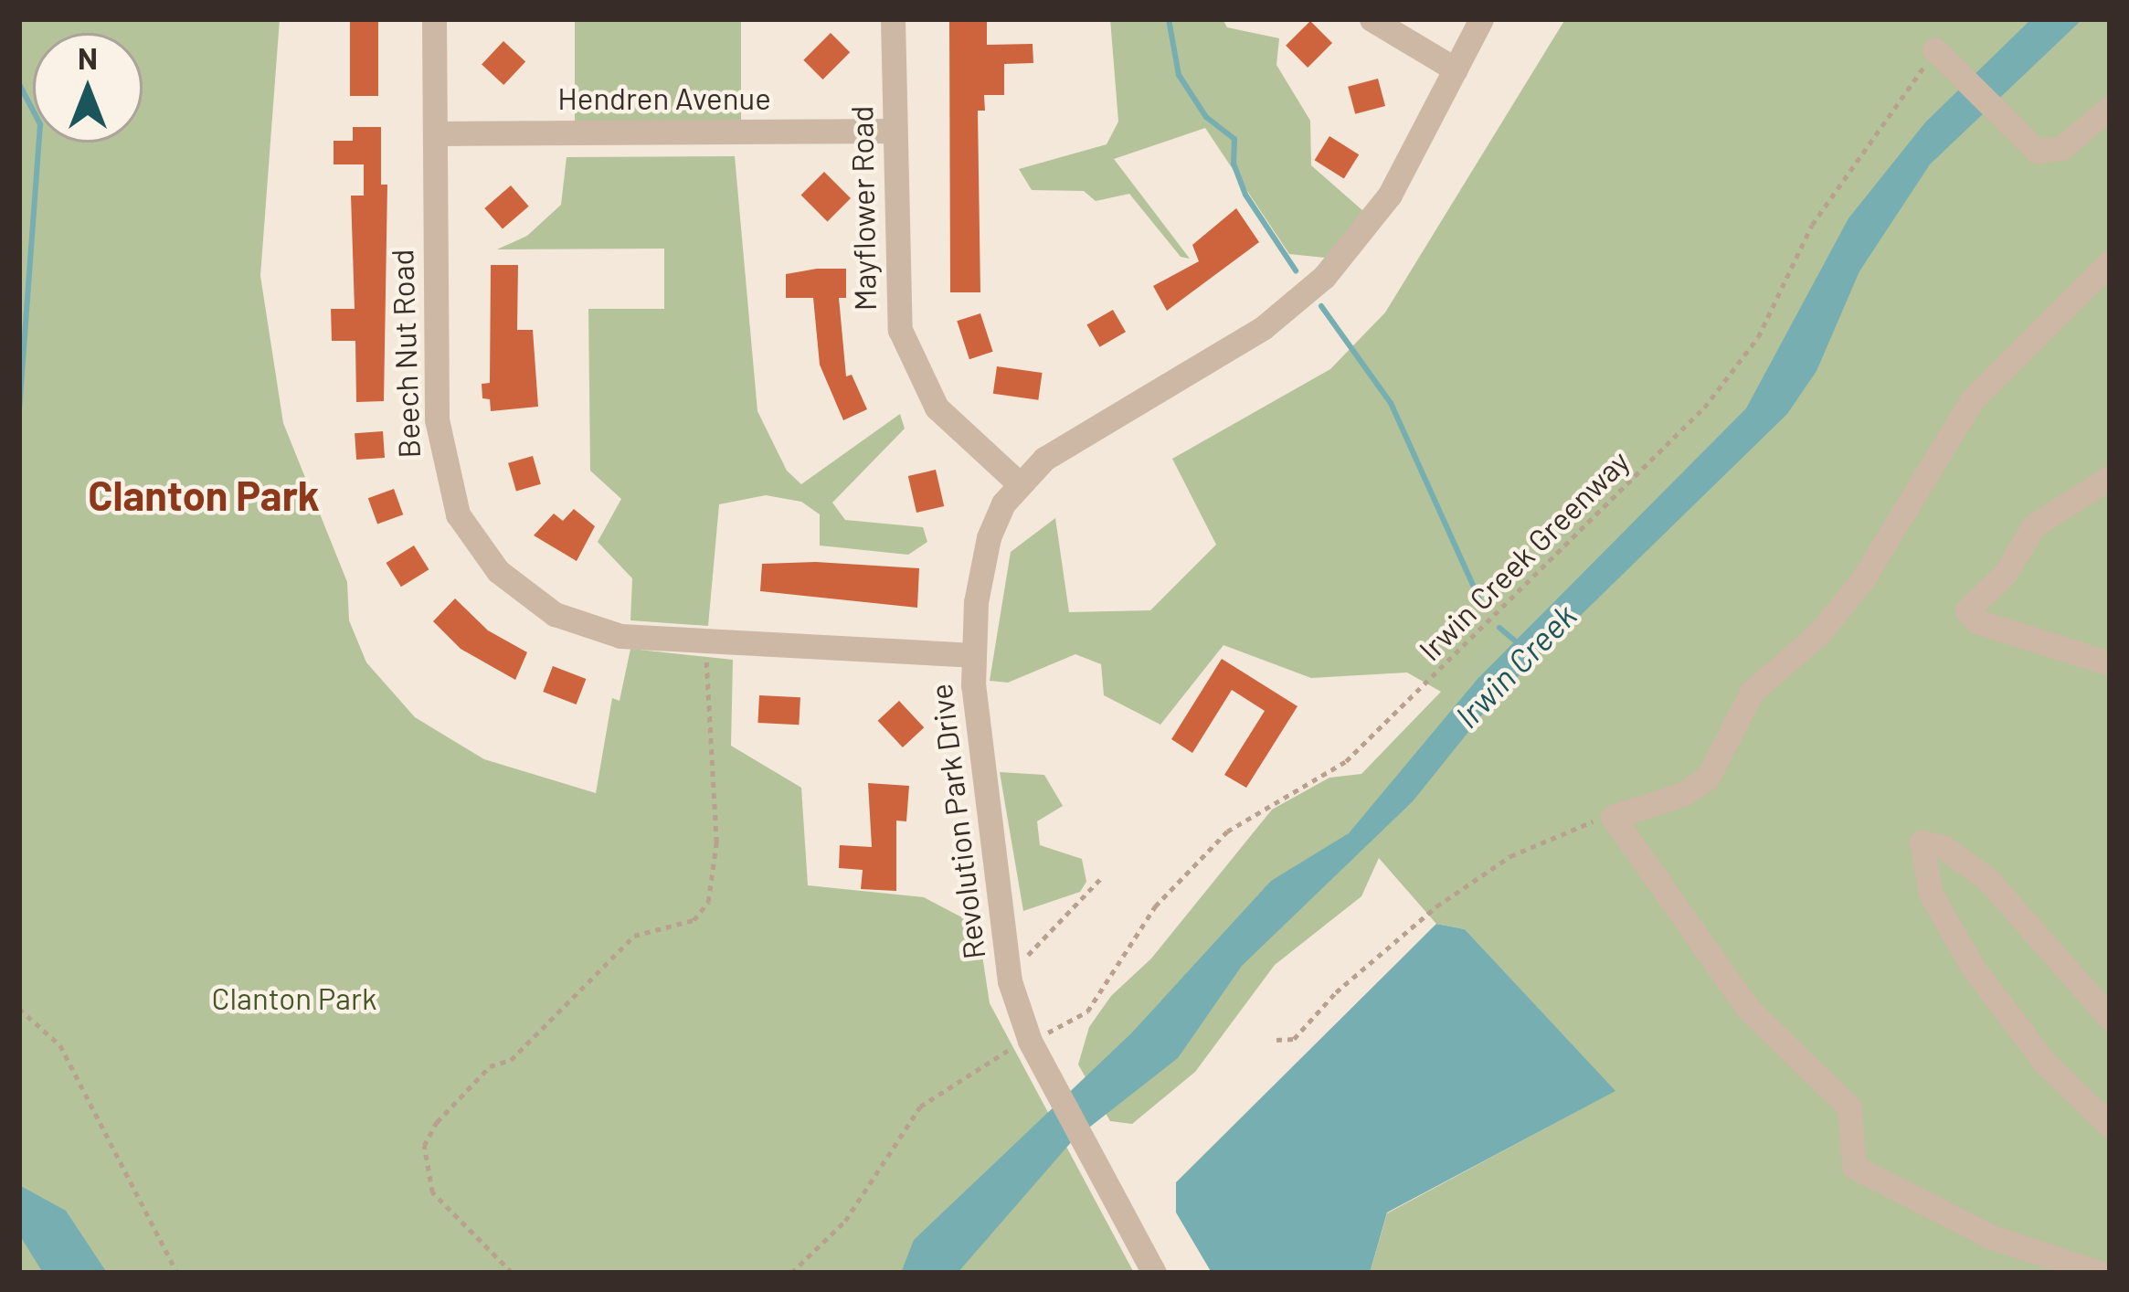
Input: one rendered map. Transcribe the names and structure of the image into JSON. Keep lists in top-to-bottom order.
{
  "streets": {
    "street": [
      "Hendren Avenue",
      "Mayflower Road",
      "Beech Nut Road",
      "Revolution Park Drive"
    ],
    "path": ["Irwin Creek Greenway"]
  },
  "crossings": [
    ["Hendren Avenue", "Mayflower Road"],
    ["Hendren Avenue", "Beech Nut Road"],
    ["Mayflower Road", "Revolution Park Drive"],
    ["Beech Nut Road", "Revolution Park Drive"]
  ],
  "districts": ["Clanton Park"],
  "water": ["Irwin Creek"],
  "parks": ["Clanton Park"],
  "north": "top"
}
